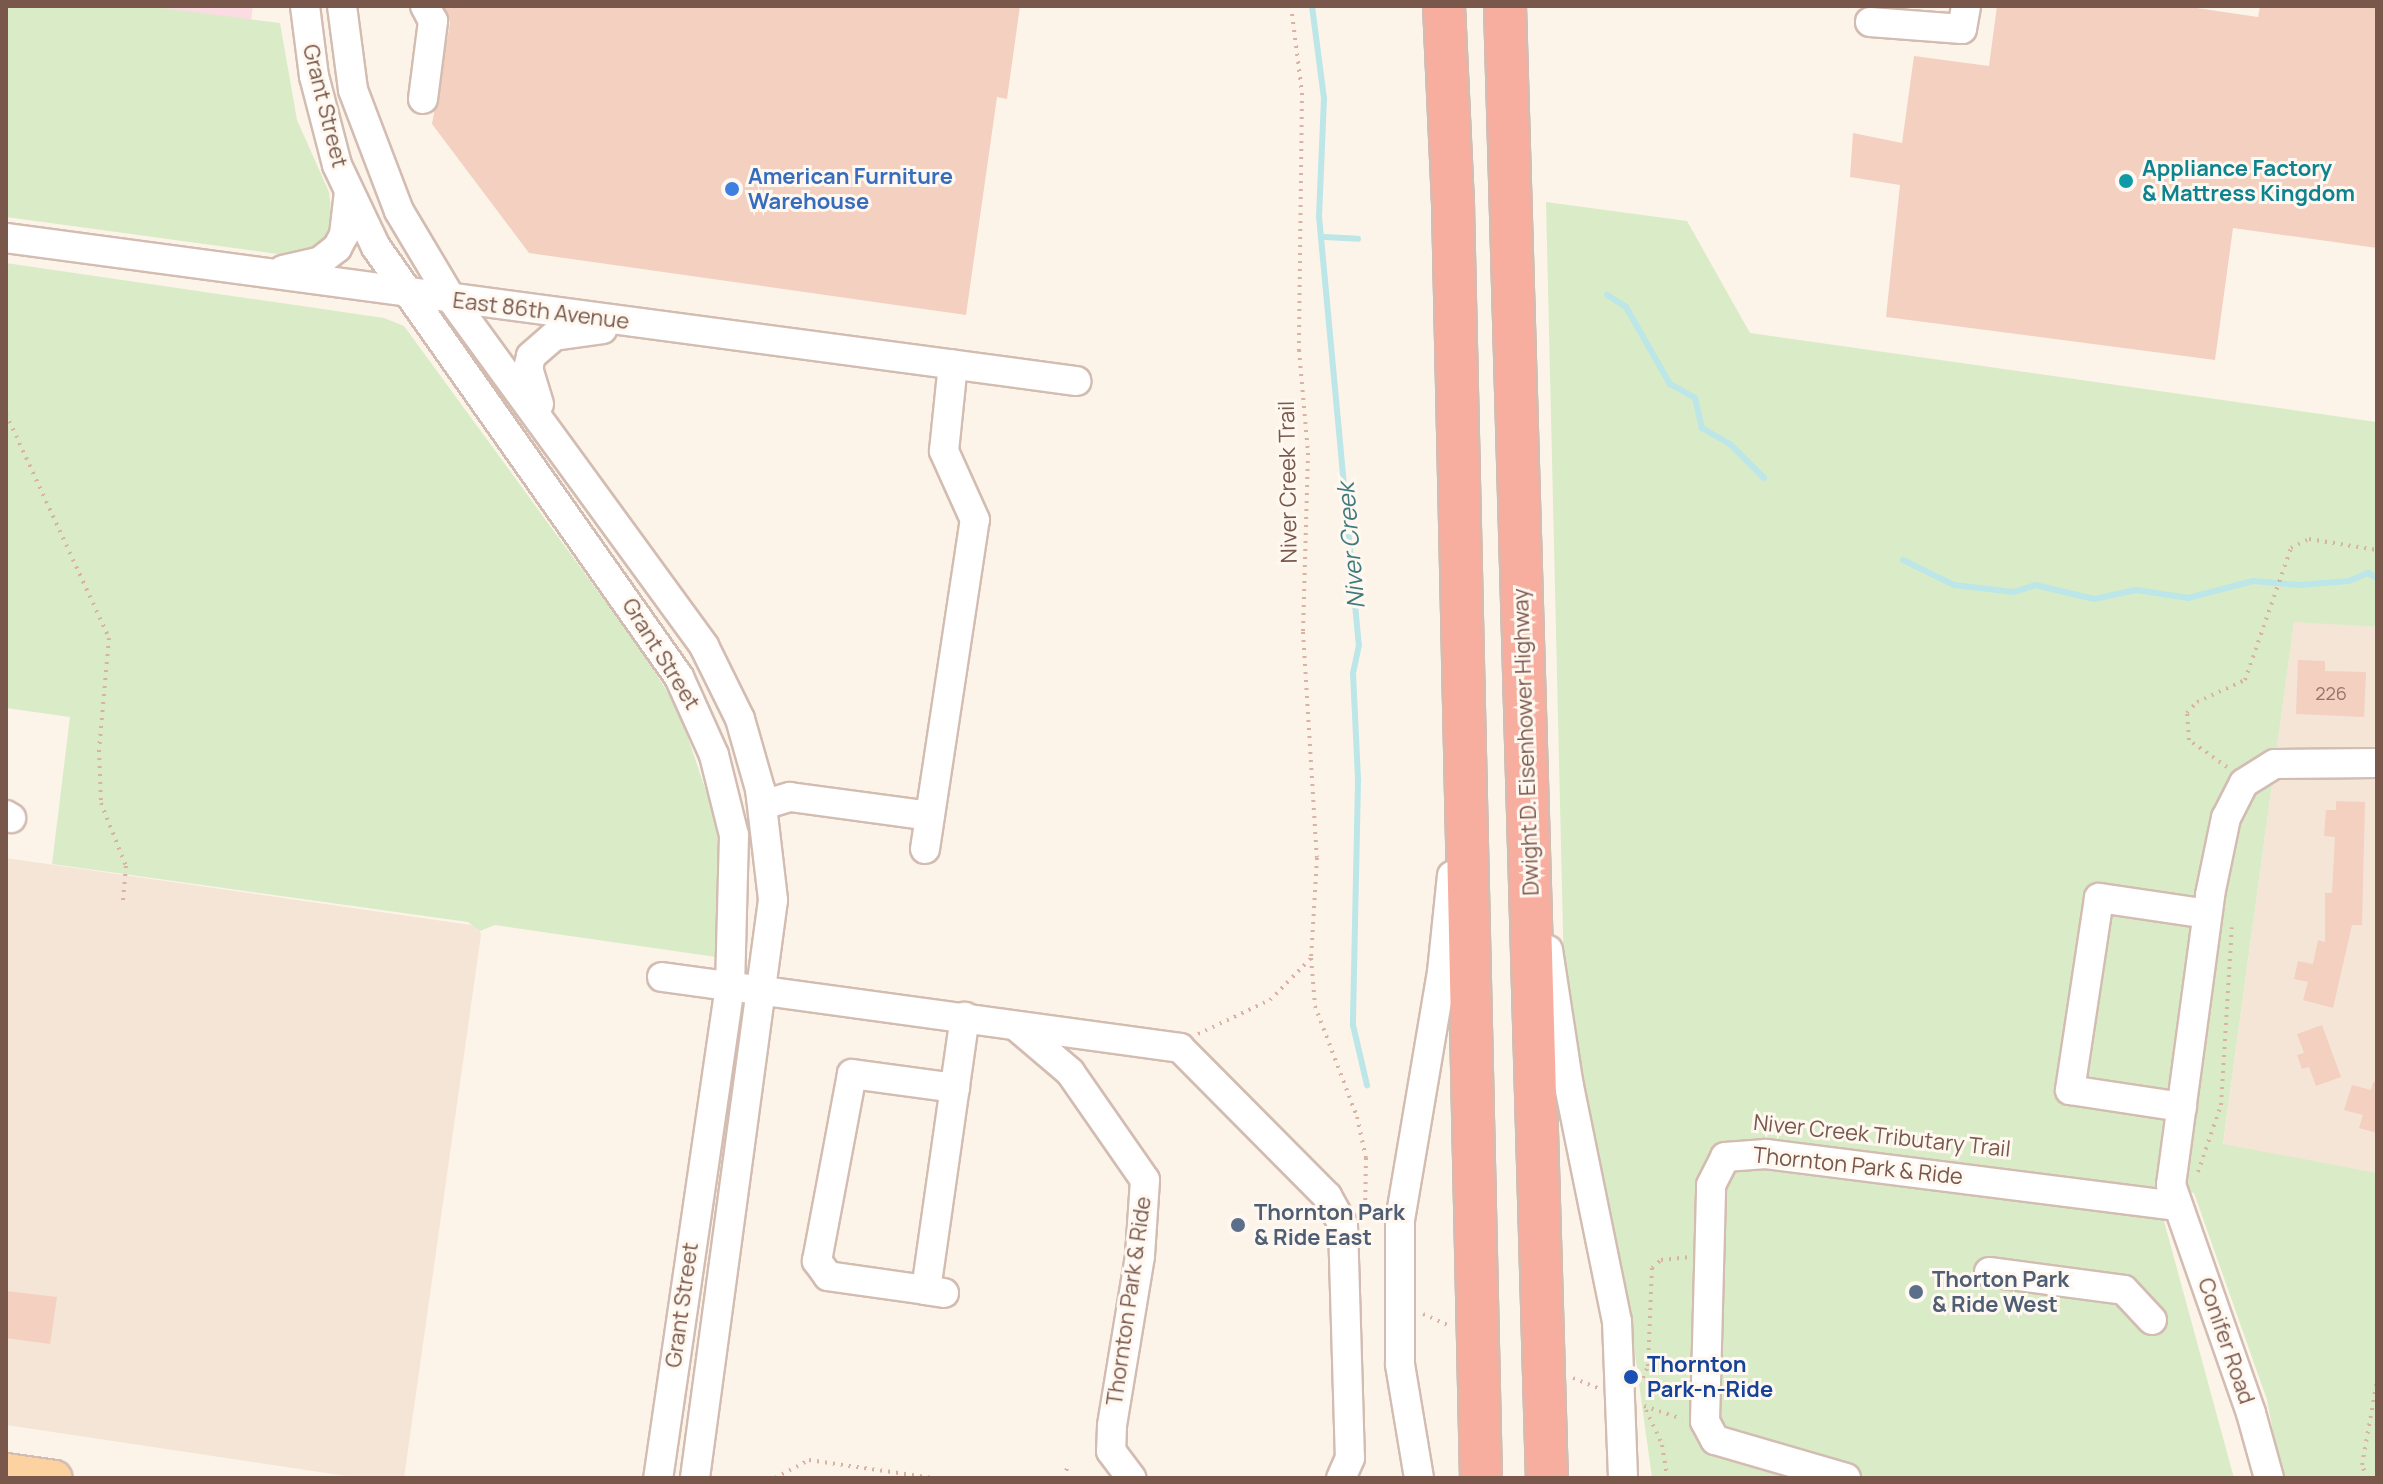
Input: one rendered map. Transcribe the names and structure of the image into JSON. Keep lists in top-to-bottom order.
{
  "streets": {
    "highway": ["Dwight D. Eisenhower Highway"],
    "street": [
      "Grant Street",
      "East 86th Avenue",
      "Thornton Park & Ride",
      "Conifer Road"
    ],
    "path": ["Niver Creek Trail"]
  },
  "crossings": [
    ["Grant Street", "East 86th Avenue"],
    ["Thornton Park & Ride", "Conifer Road"]
  ],
  "water": ["Niver Creek"],
  "places": [
    "Appliance Factory & Mattress Kingdom",
    "American Furniture Warehouse",
    "Thornton Park & Ride East",
    "Thorton Park & Ride West",
    "Thornton Park-n-Ride"
  ],
  "house_numbers": ["226"]
}
